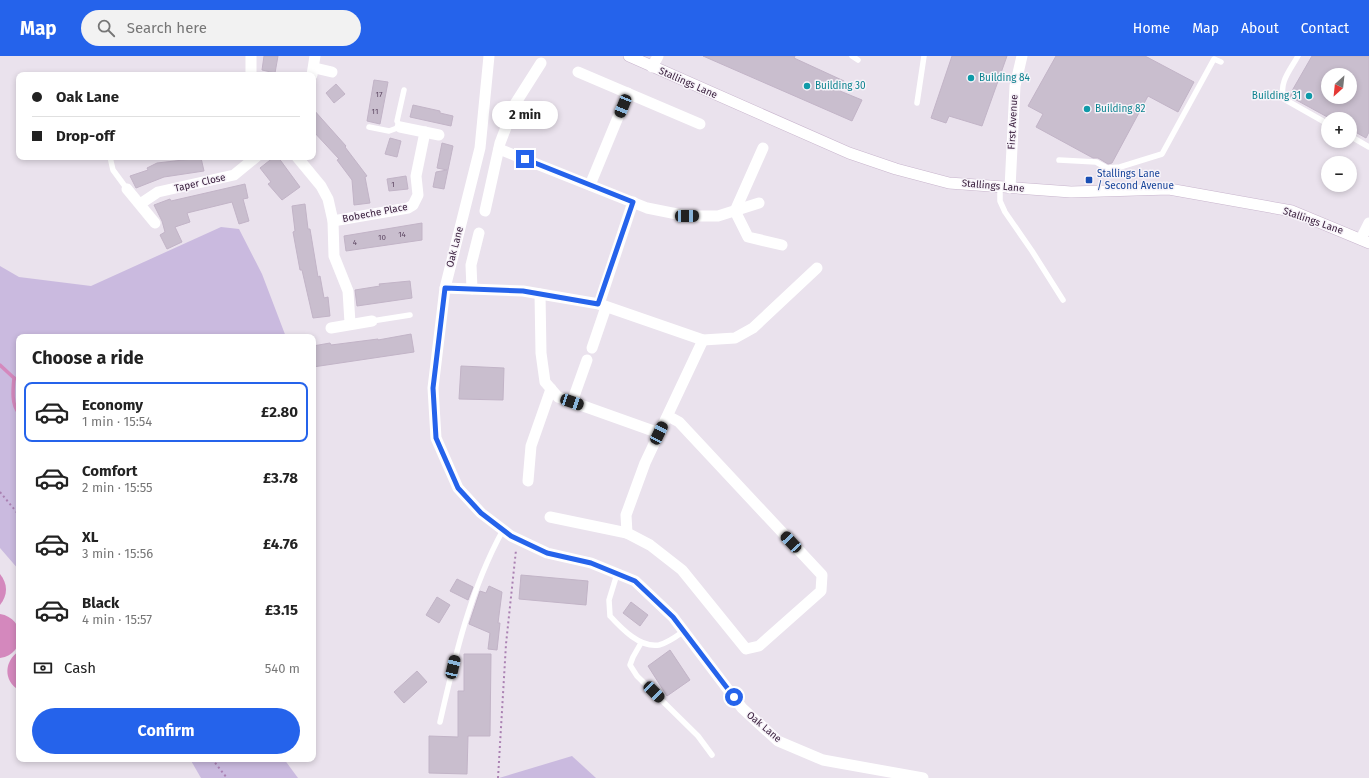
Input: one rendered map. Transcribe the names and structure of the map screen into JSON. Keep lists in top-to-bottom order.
{
  "streets": {
    "street": [
      "Stallings Lane",
      "First Avenue",
      "Taper Close",
      "Bobeche Place",
      "Oak Lane"
    ]
  },
  "crossings": [
    ["Stallings Lane", "First Avenue"]
  ],
  "places": {
    "other": [
      "Building 84",
      "Building 30",
      "Building 31",
      "Building 82"
    ],
    "transit": ["Stallings Lane / Second Avenue"]
  },
  "house_numbers": [
    "17",
    "11",
    "1",
    "14",
    "10",
    "4"
  ],
  "north": "bottom left",
  "page": {
    "header": "Map",
    "search": "Search here",
    "nav": [
      "Home",
      "Map",
      "About",
      "Contact"
    ],
    "map_buttons": ["+", "−"],
    "banner": ["Oak Lane", "Drop-off"],
    "bubble": "2 min",
    "heading": "Choose a ride",
    "list": [
      {
        "name": "Economy",
        "note": "1 min · 15:54",
        "value": "£2.80"
      },
      {
        "name": "Comfort",
        "note": "2 min · 15:55",
        "value": "£3.78"
      },
      {
        "name": "XL",
        "note": "3 min · 15:56",
        "value": "£4.76"
      },
      {
        "name": "Black",
        "note": "4 min · 15:57",
        "value": "£3.15"
      }
    ],
    "pay": ["Cash", "540 m"],
    "buttons": "Confirm"
  }
}
